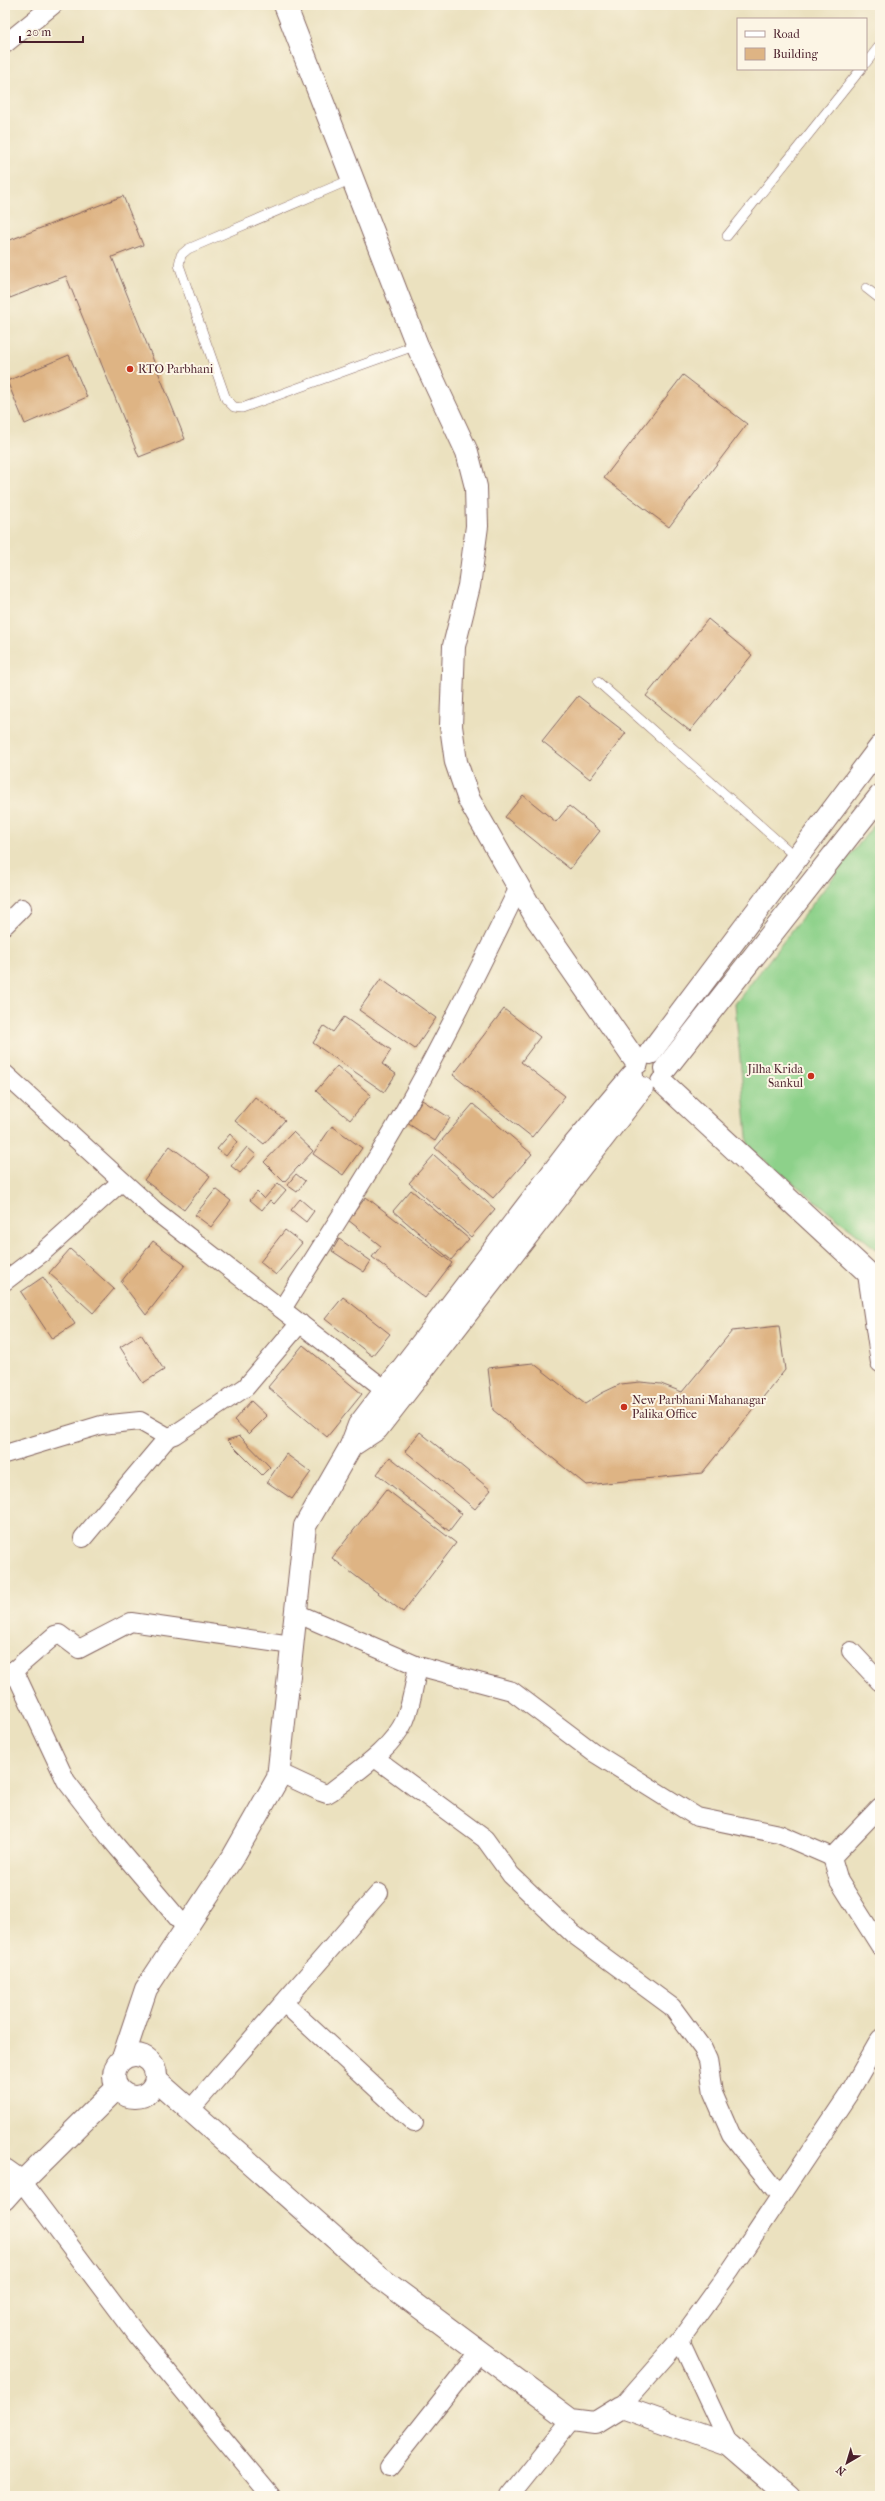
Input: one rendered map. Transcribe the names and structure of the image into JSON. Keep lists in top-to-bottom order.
{
  "places": ["RTO Parbhani", "Jilha Krida Sankul", "New Parbhani Mahanagar Palika Office"],
  "legend": ["Road", "Building"],
  "scale_bar": "20 m",
  "north": "bottom left"
}
